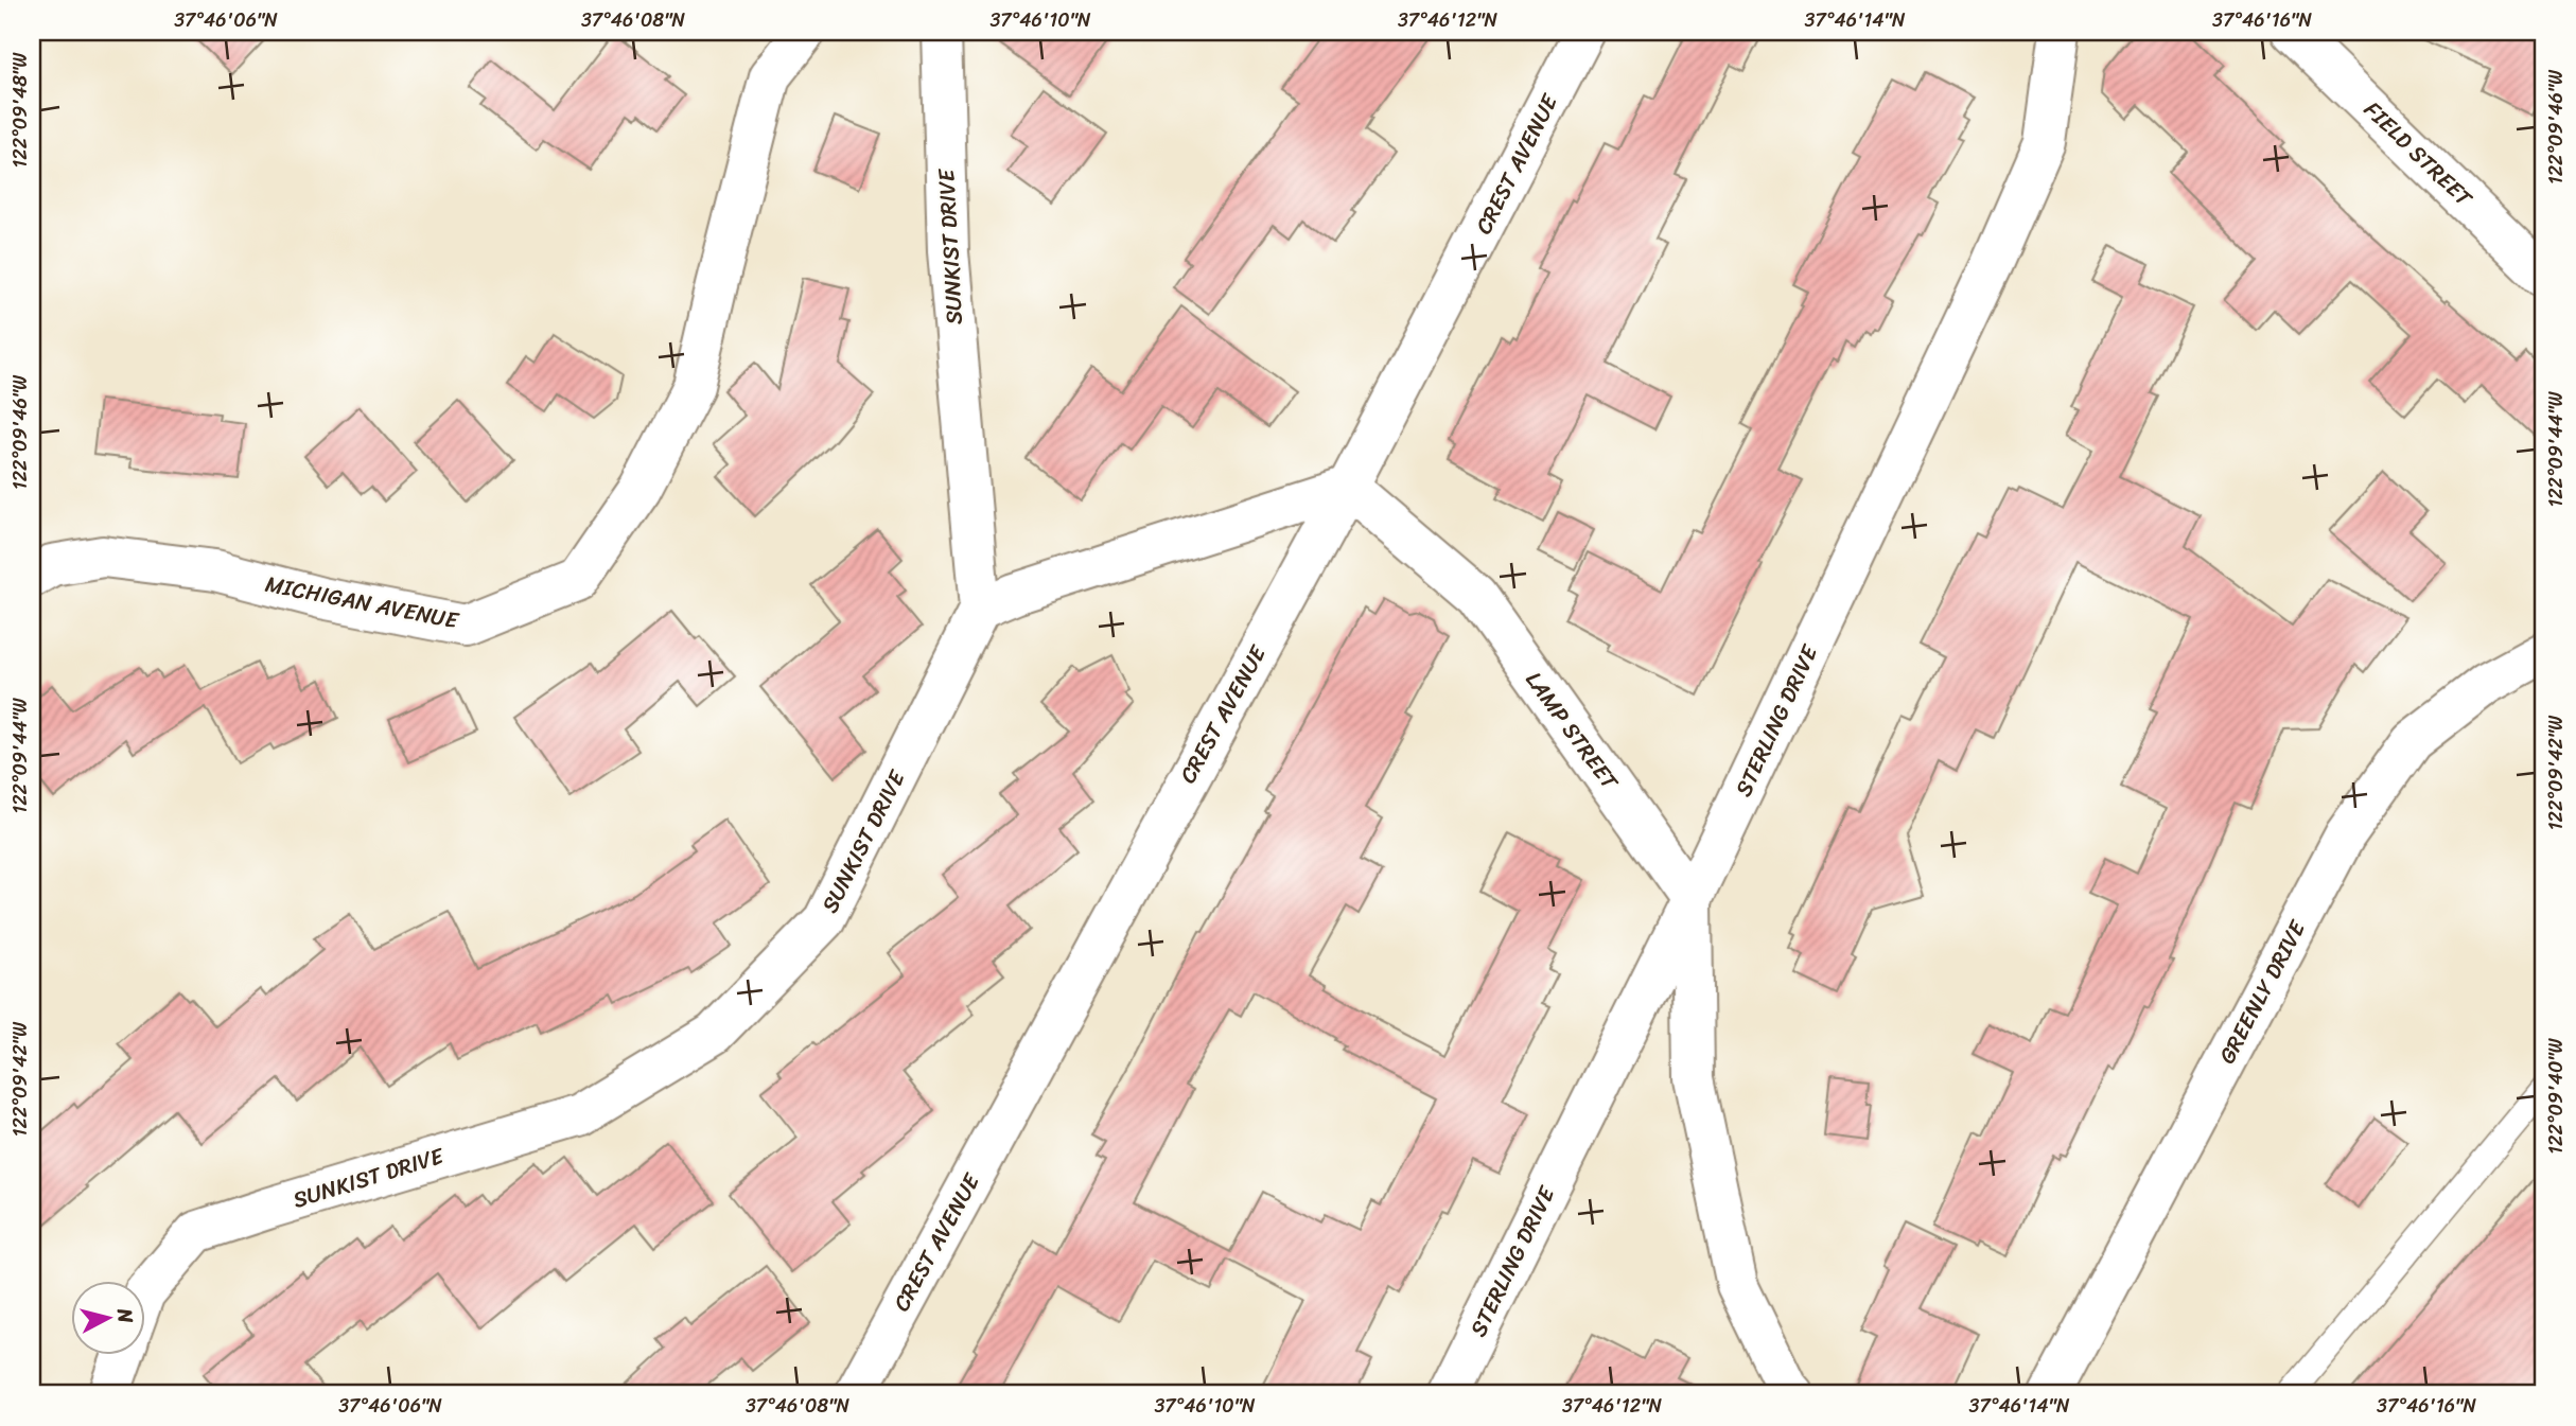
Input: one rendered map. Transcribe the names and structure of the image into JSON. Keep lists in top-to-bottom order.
{
  "streets": {
    "street": [
      "FIELD STREET",
      "CREST AVENUE",
      "SUNKIST DRIVE",
      "MICHIGAN AVENUE",
      "STERLING DRIVE",
      "LAMP STREET",
      "GREENLY DRIVE"
    ]
  },
  "crossings": [
    ["CREST AVENUE", "LAMP STREET"],
    ["STERLING DRIVE", "LAMP STREET"]
  ],
  "north": "right",
  "coordinates": [
    "37°46'06\"N",
    "37°46'08\"N",
    "37°46'10\"N",
    "37°46'12\"N",
    "37°46'14\"N",
    "37°46'16\"N",
    "122°09'48\"W",
    "122°09'46\"W",
    "122°09'44\"W",
    "122°09'42\"W",
    "122°09'40\"W"
  ]
}
